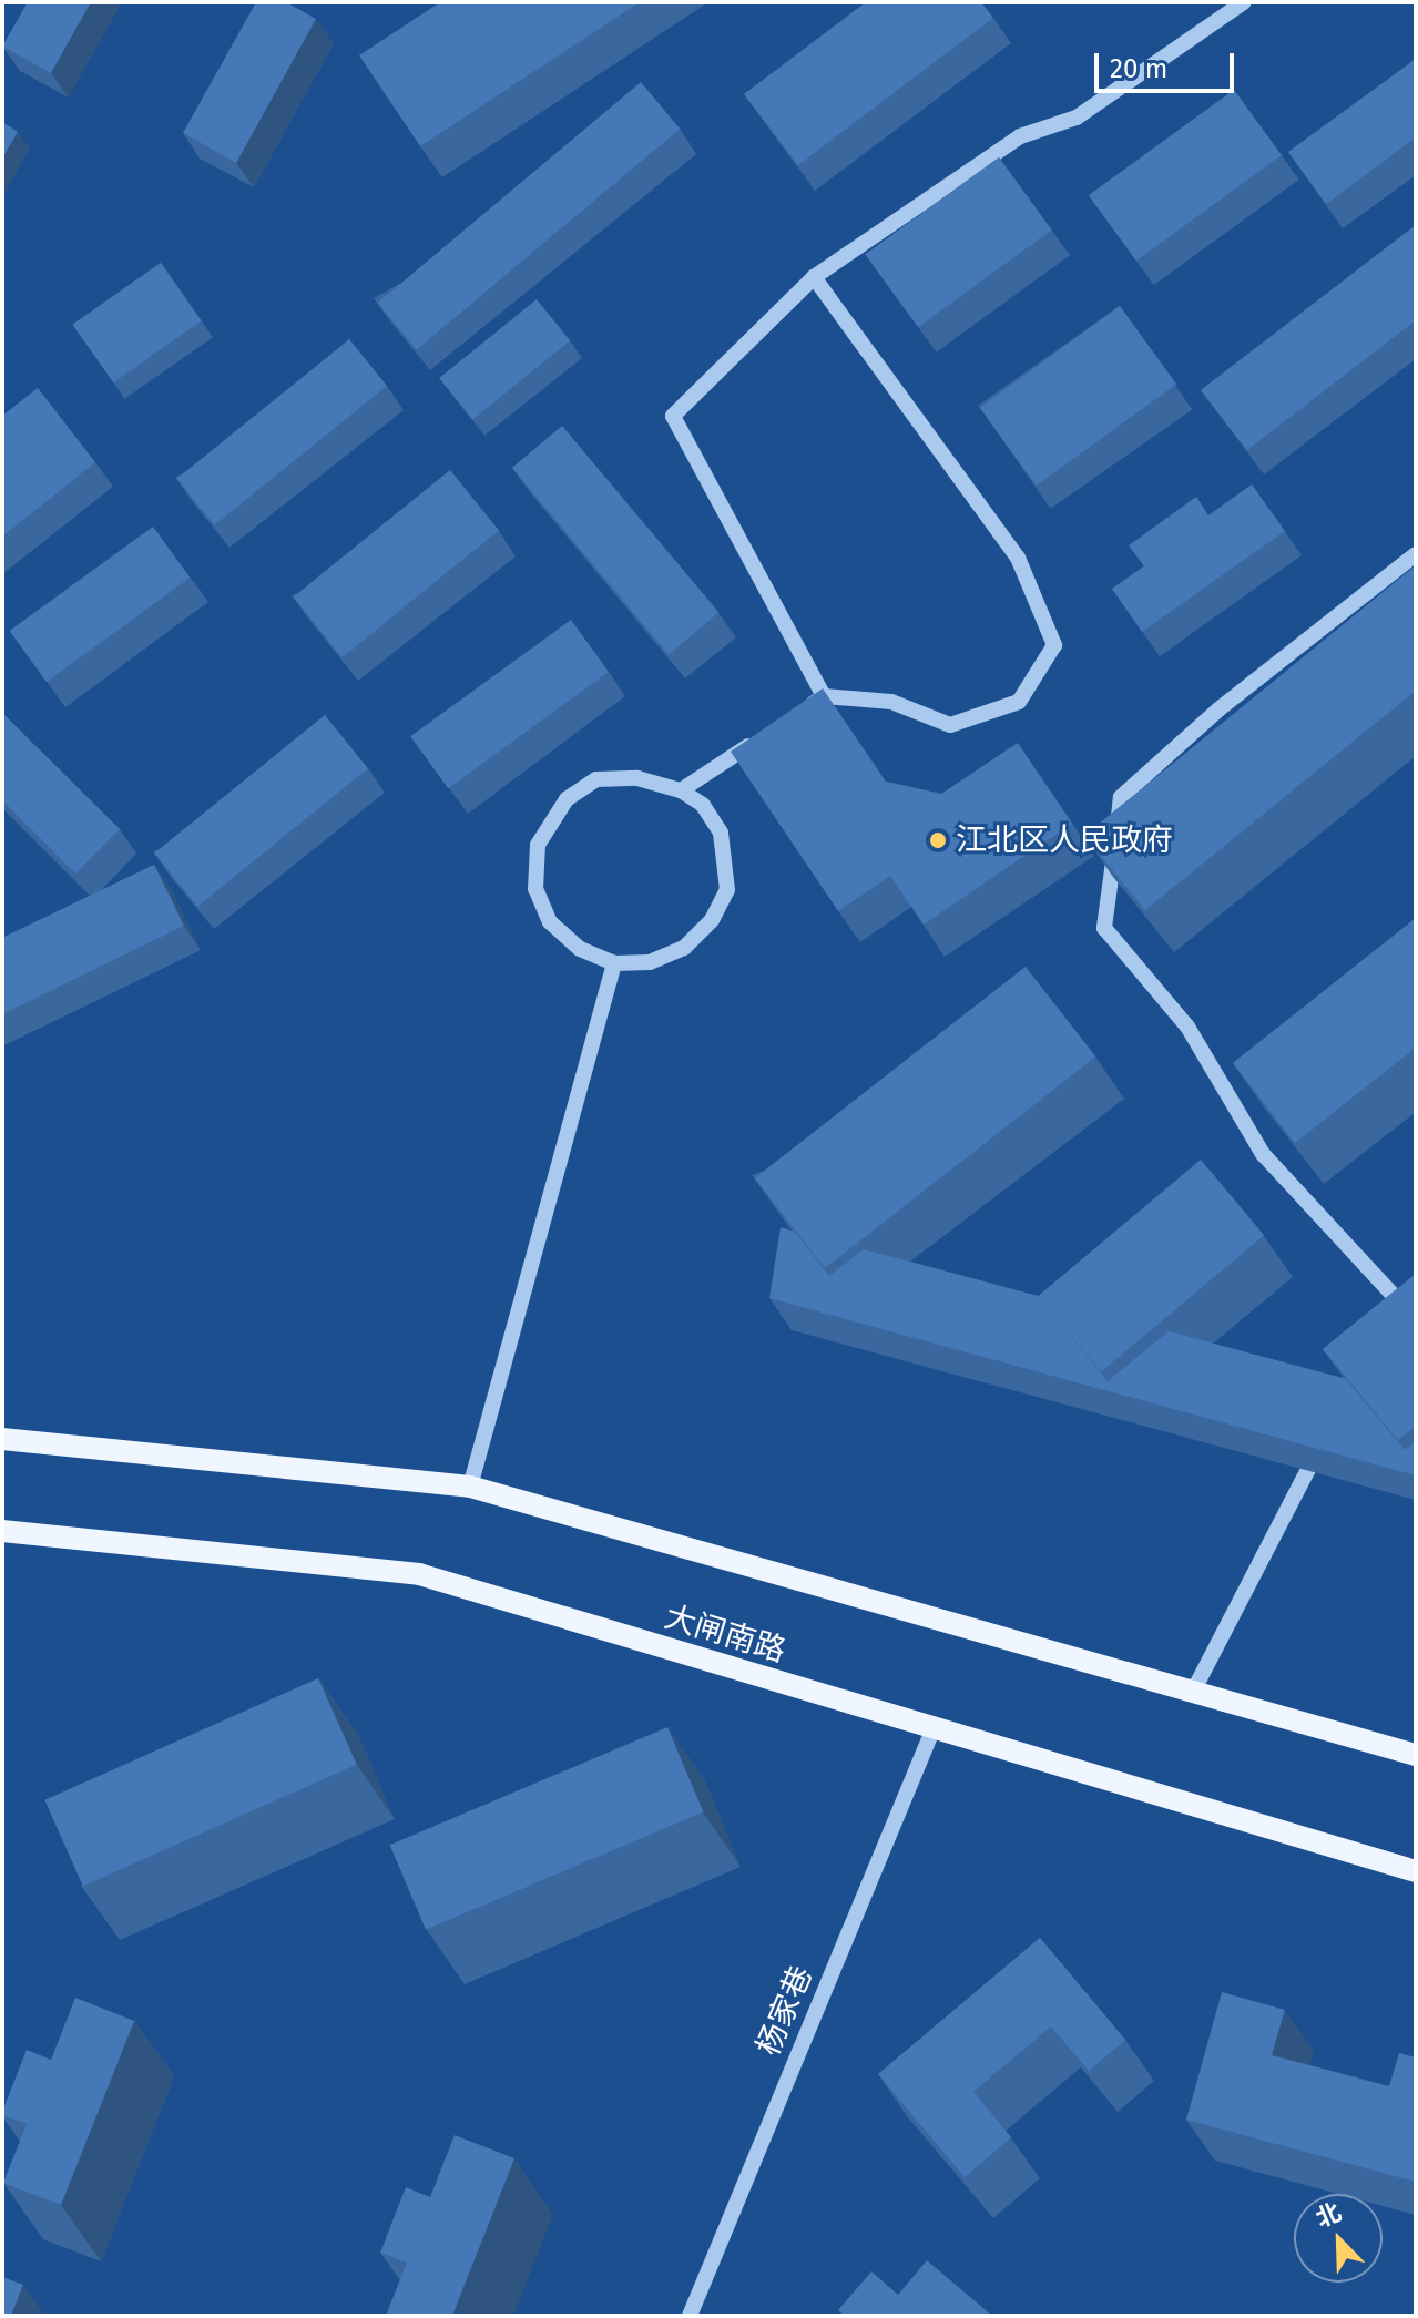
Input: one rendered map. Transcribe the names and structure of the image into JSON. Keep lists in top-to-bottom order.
{
  "streets": {
    "main road": ["大闸南路"],
    "street": ["杨家巷"]
  },
  "crossings": [
    ["大闸南路", "杨家巷"]
  ],
  "places": ["江北区人民政府"],
  "scale_bar": "20 m",
  "north": "top left"
}
